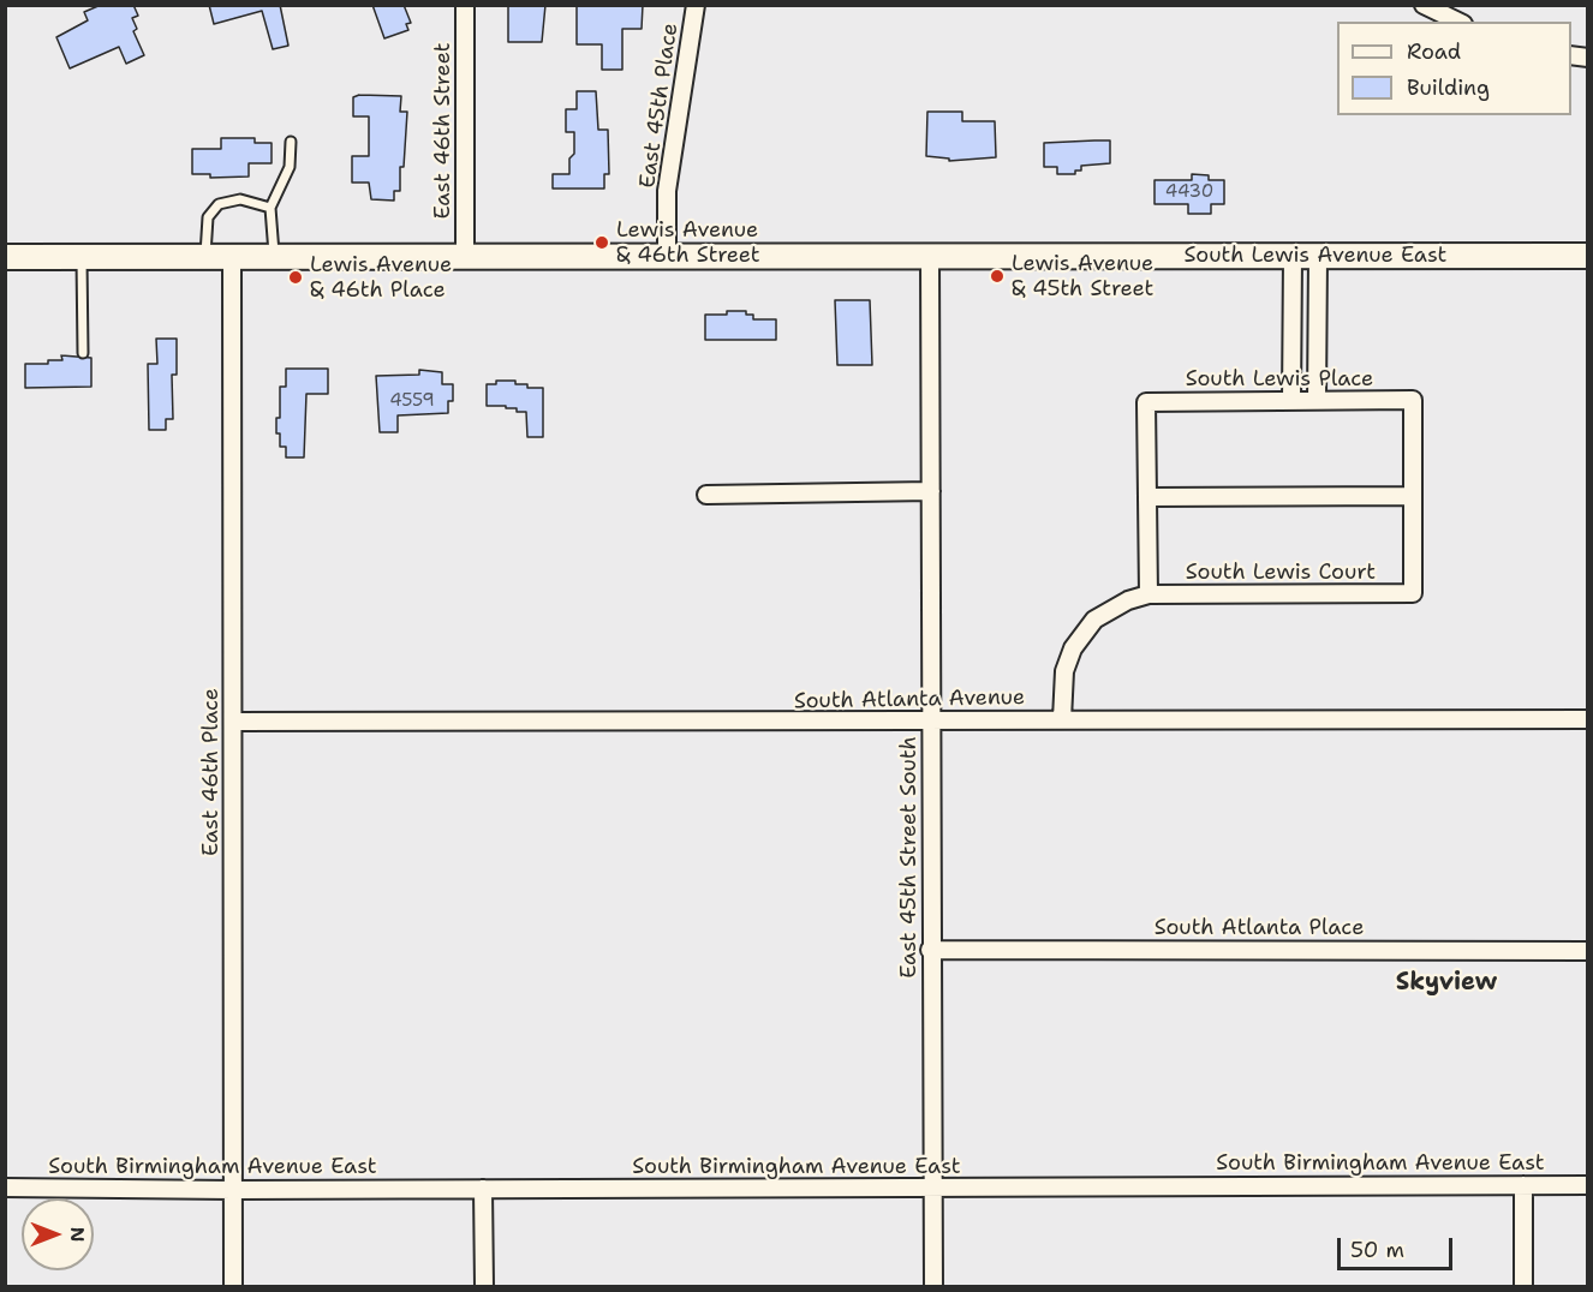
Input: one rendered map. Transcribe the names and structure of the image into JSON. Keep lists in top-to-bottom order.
{
  "streets": {
    "main road": ["South Lewis Avenue East"],
    "street": [
      "East 45th Place",
      "East 46th Street",
      "South Lewis Place",
      "South Lewis Court",
      "South Atlanta Avenue",
      "East 46th Place",
      "East 45th Street South",
      "South Atlanta Place",
      "South Birmingham Avenue East"
    ]
  },
  "crossings": [
    ["East 45th Place", "South Lewis Avenue East"],
    ["East 46th Street", "South Lewis Avenue East"],
    ["South Lewis Avenue East", "East 46th Place"],
    ["South Lewis Avenue East", "East 45th Street South"],
    ["South Lewis Place", "South Lewis Court"],
    ["South Atlanta Avenue", "East 46th Place"],
    ["South Atlanta Avenue", "East 45th Street South"],
    ["East 46th Place", "South Birmingham Avenue East"],
    ["East 45th Street South", "South Atlanta Place"],
    ["East 45th Street South", "South Birmingham Avenue East"]
  ],
  "districts": ["Skyview"],
  "places": ["Lewis Avenue & 46th Street", "Lewis Avenue & 45th Street", "Lewis Avenue & 46th Place"],
  "house_numbers": ["4430", "4559"],
  "legend": ["Road", "Building"],
  "scale_bar": "50 m",
  "north": "right"
}
